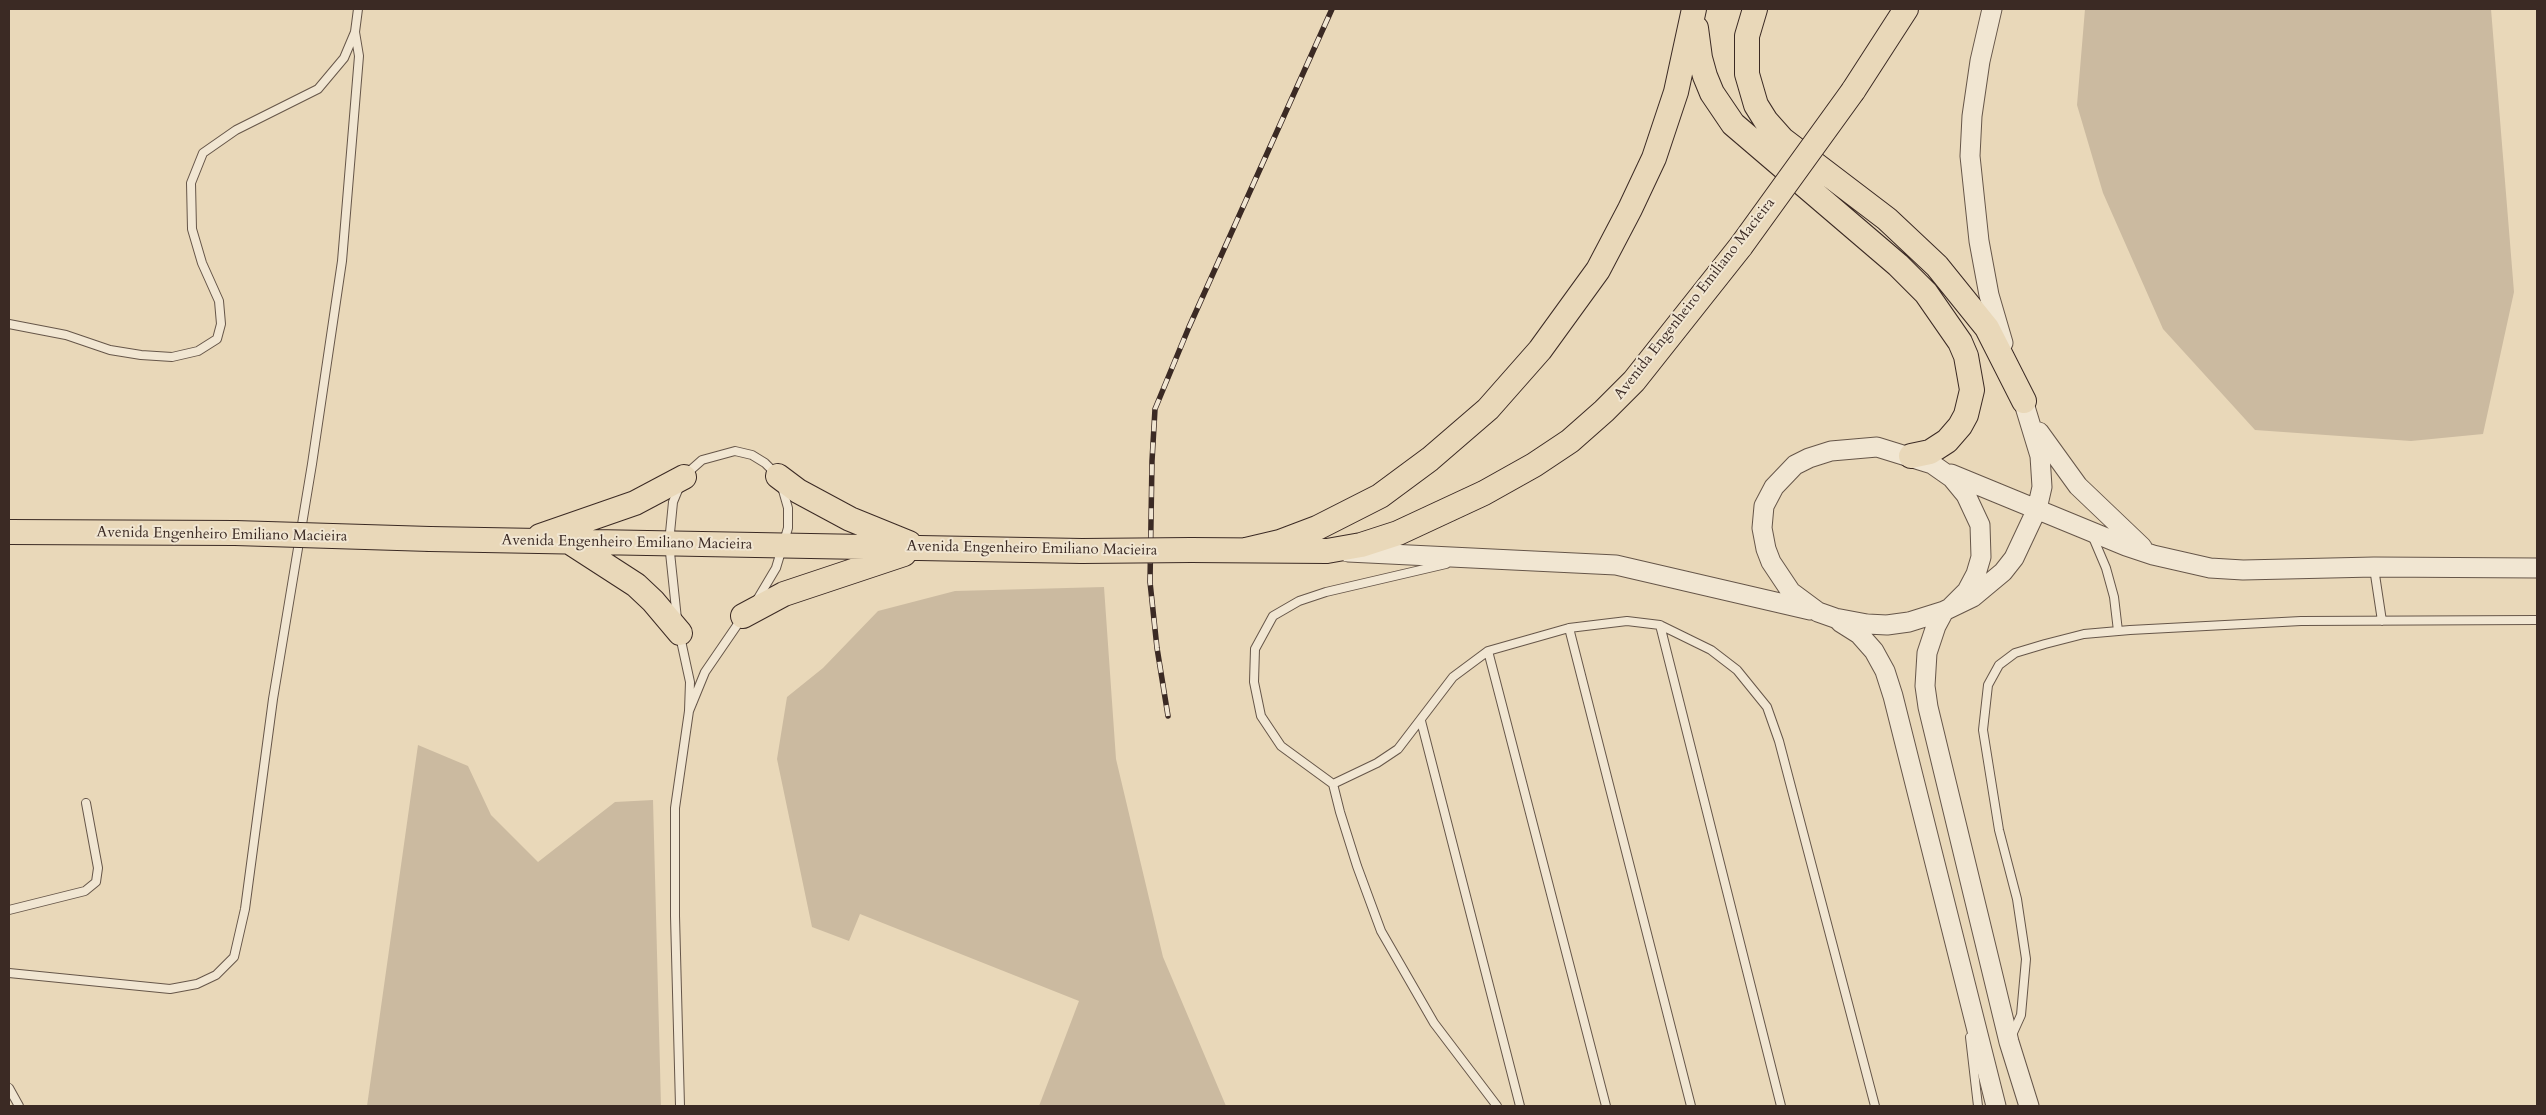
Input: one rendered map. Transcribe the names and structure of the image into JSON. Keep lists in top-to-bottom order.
{
  "streets": {
    "highway": ["Avenida Engenheiro Emiliano Macieira"]
  }
}
